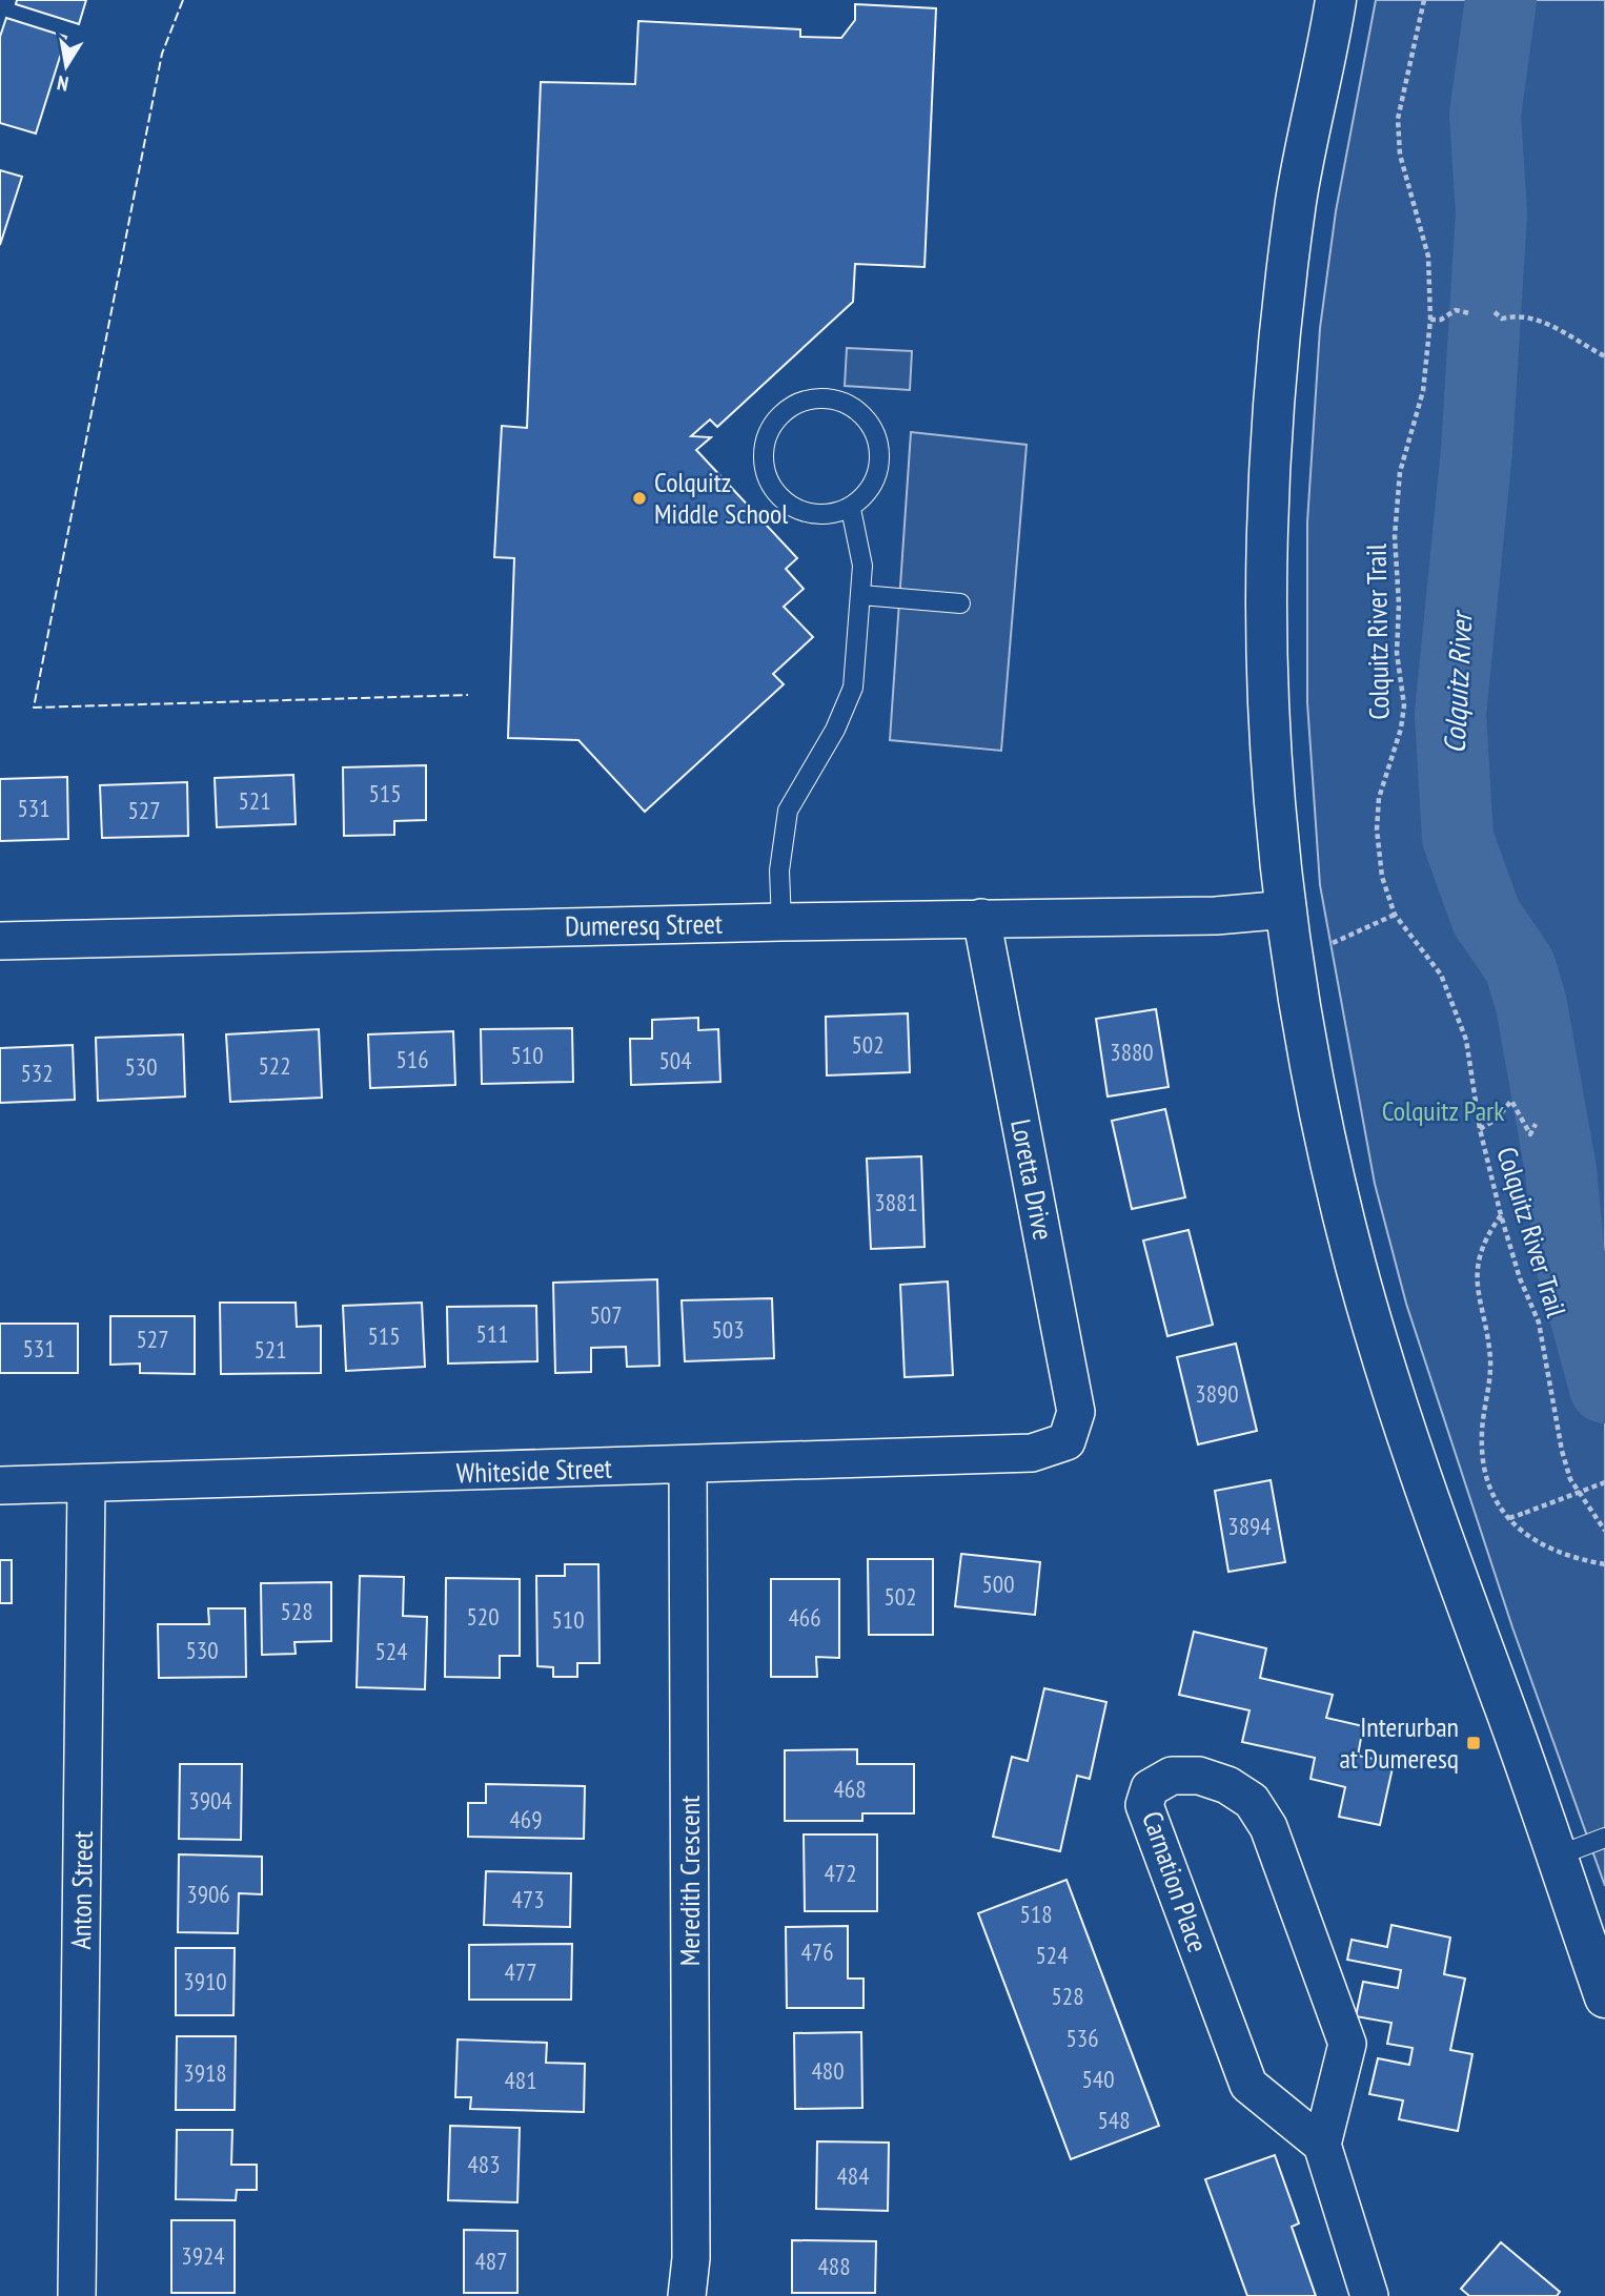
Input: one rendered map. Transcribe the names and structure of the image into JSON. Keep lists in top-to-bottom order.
{
  "streets": {
    "street": [
      "Dumeresq Street",
      "Loretta Drive",
      "Whiteside Street",
      "Meredith Crescent",
      "Carnation Place",
      "Anton Street"
    ],
    "path": ["Colquitz River Trail"]
  },
  "crossings": [
    ["Dumeresq Street", "Loretta Drive"],
    ["Loretta Drive", "Whiteside Street"],
    ["Whiteside Street", "Meredith Crescent"],
    ["Whiteside Street", "Anton Street"]
  ],
  "water": ["Colquitz River"],
  "parks": ["Colquitz Park"],
  "places": {
    "other": ["Colquitz Middle School"],
    "transit": ["Interurban at Dumeresq"]
  },
  "house_numbers": [
    "515",
    "521",
    "531",
    "527",
    "502",
    "3880",
    "510",
    "516",
    "504",
    "522",
    "530",
    "532",
    "3881",
    "507",
    "503",
    "511",
    "515",
    "527",
    "531",
    "521",
    "3890",
    "3894",
    "500",
    "502",
    "528",
    "520",
    "466",
    "510",
    "530",
    "524",
    "468",
    "3904",
    "469",
    "472",
    "3906",
    "473",
    "518",
    "476",
    "524",
    "477",
    "3910",
    "528",
    "536",
    "480",
    "3918",
    "540",
    "481",
    "548",
    "483",
    "484",
    "3924",
    "487",
    "488"
  ],
  "north": "bottom"
}
